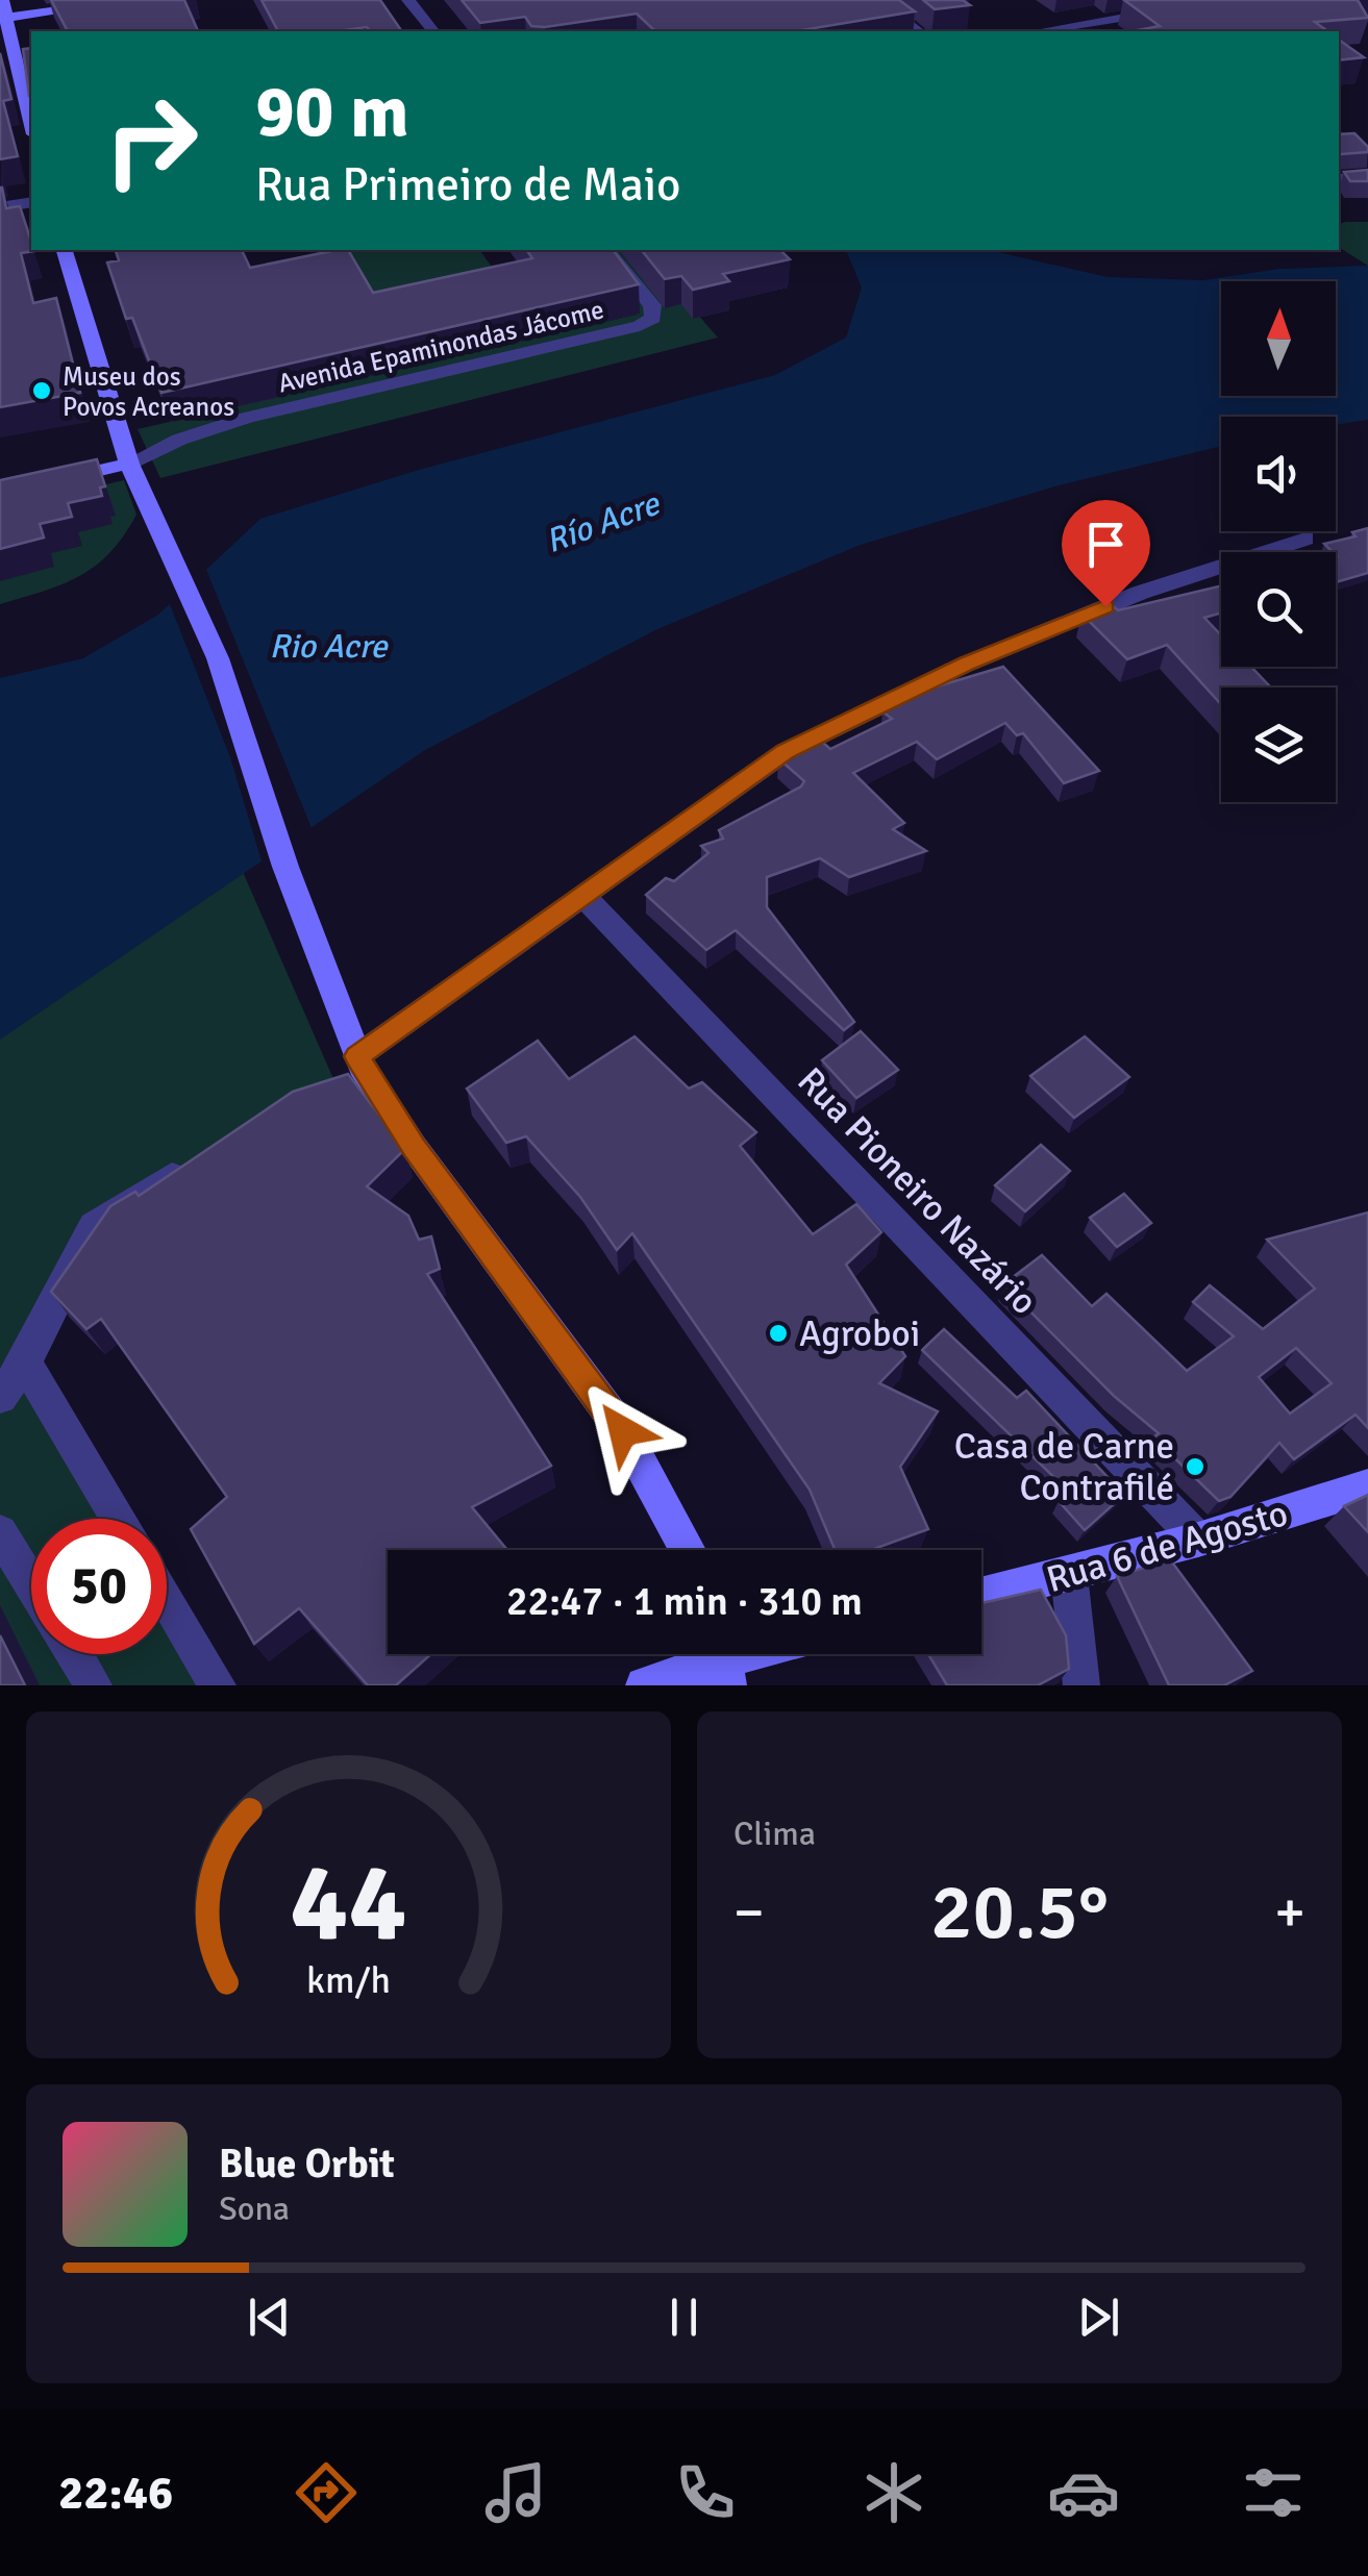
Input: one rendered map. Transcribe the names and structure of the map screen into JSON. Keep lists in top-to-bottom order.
{
  "streets": {
    "main road": ["Avenida Epaminondas Jácome", "Rua 6 de Agosto"],
    "street": ["Rua Pioneiro Nazário"]
  },
  "crossings": [
    ["Rua Pioneiro Nazário", "Rua 6 de Agosto"]
  ],
  "water": ["Río Acre", "Rio Acre"],
  "places": ["Museu dos Povos Acreanos", "Agroboi", "Casa de Carne Contrafilé"],
  "north": "top",
  "page": {
    "turn": ["90 m", "Rua Primeiro de Maio"],
    "limit": "50",
    "trip": "22:47 · 1 min · 310 m",
    "tile": "Clima",
    "heat": ["−", "20.5°", "+"],
    "song": ["Blue Orbit", "Sona"],
    "tabs": "22:46",
    "gauge": ["44", "km/h"]
  }
}
